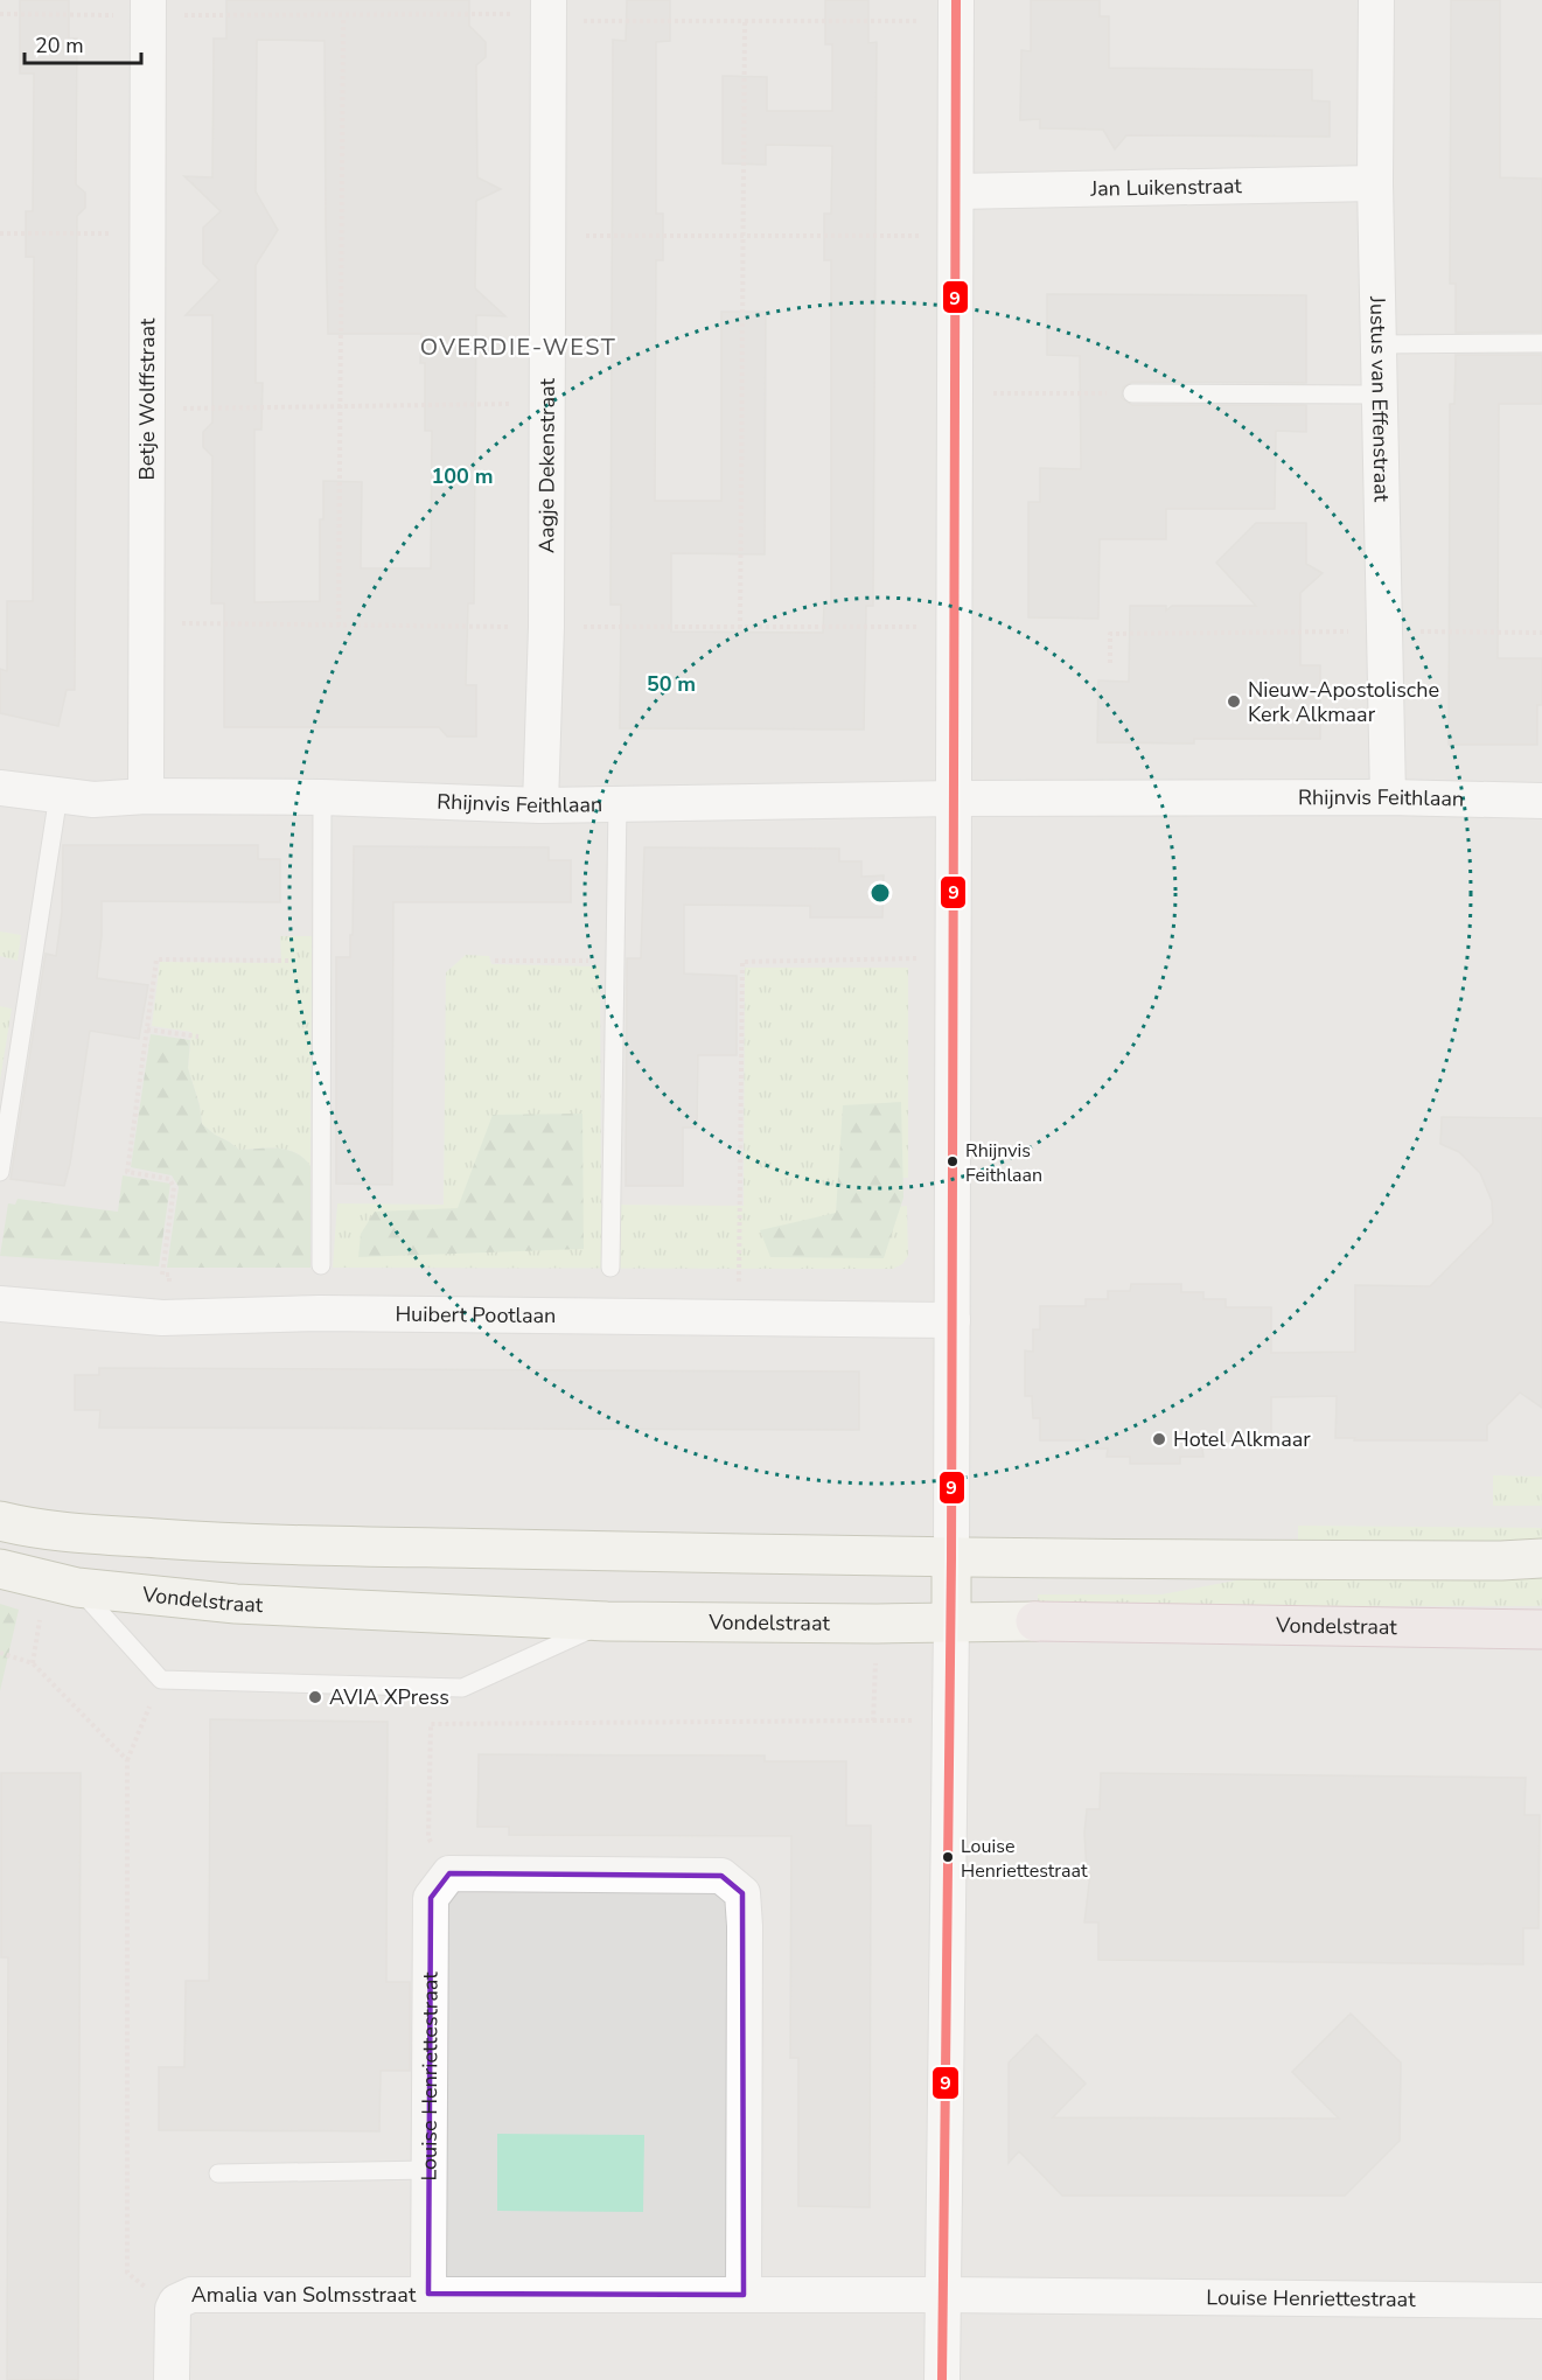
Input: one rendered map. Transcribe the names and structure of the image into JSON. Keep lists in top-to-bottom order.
{
  "streets": {
    "highway": ["Vondelstraat"],
    "street": [
      "Jan Luikenstraat",
      "Betje Wolffstraat",
      "Justus van Effenstraat",
      "Aagje Dekenstraat",
      "Rhijnvis Feithlaan",
      "Huibert Pootlaan",
      "Louise Henriettestraat",
      "Amalia van Solmsstraat"
    ]
  },
  "crossings": [
    ["Jan Luikenstraat", "Justus van Effenstraat"],
    ["Betje Wolffstraat", "Rhijnvis Feithlaan"],
    ["Justus van Effenstraat", "Rhijnvis Feithlaan"],
    ["Aagje Dekenstraat", "Rhijnvis Feithlaan"],
    ["Louise Henriettestraat", "Amalia van Solmsstraat"]
  ],
  "districts": ["OVERDIE-WEST"],
  "places": [
    "Nieuw-Apostolische Kerk Alkmaar",
    "Rhijnvis Feithlaan",
    "Hotel Alkmaar",
    "AVIA XPress",
    "Louise Henriettestraat"
  ],
  "lines": ["transit line 9"],
  "scale_bar": "20 m",
  "rings": ["100 m", "50 m"]
}
